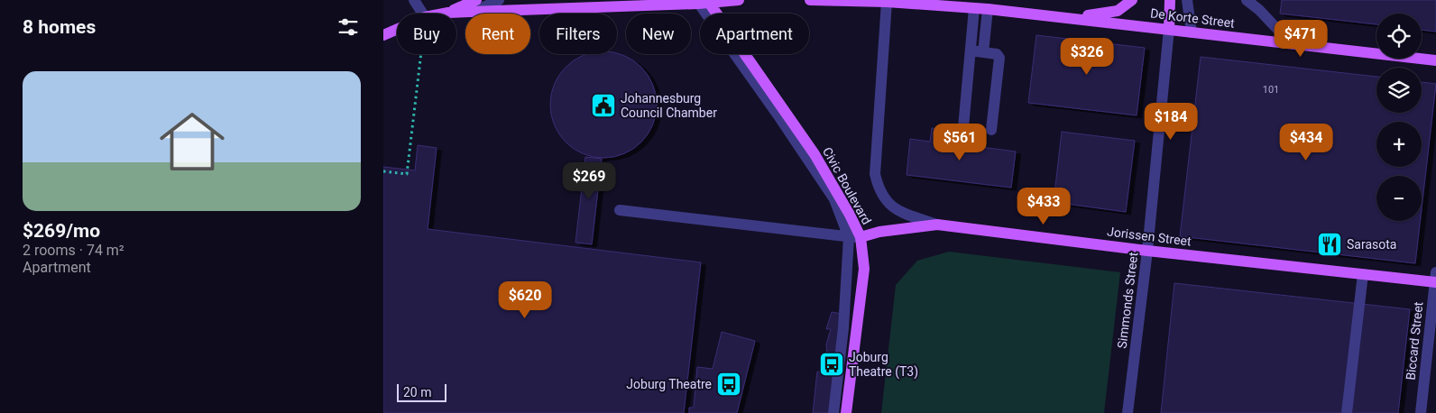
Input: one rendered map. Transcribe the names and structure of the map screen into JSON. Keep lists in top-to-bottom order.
{
  "streets": {
    "main road": ["De Korte Street", "Civic Boulevard", "Jorissen Street"],
    "street": ["Simmonds Street", "Biccard Street"]
  },
  "crossings": [
    ["De Korte Street", "Civic Boulevard"],
    ["De Korte Street", "Simmonds Street"],
    ["Civic Boulevard", "Jorissen Street"],
    ["Jorissen Street", "Simmonds Street"],
    ["Jorissen Street", "Biccard Street"]
  ],
  "places": {
    "public building": ["Johannesburg Council Chamber"],
    "restaurant": ["Sarasota"],
    "bus stop": ["Joburg Theatre (T3)", "Joburg Theatre"]
  },
  "house_numbers": ["101"],
  "scale_bar": "20 m",
  "page": {
    "heading": "8 homes",
    "map_buttons": ["+", "−"],
    "chip": [
      "Buy",
      "Rent",
      "Filters",
      "New",
      "Apartment"
    ],
    "price": [
      "$471",
      "$326",
      "$184",
      "$561",
      "$434",
      "$269",
      "$433",
      "$620"
    ],
    "list": [
      {
        "name": "$269/mo",
        "note": "2 rooms · 74 m² · Apartment"
      }
    ],
    "scale": "20 m"
  }
}
